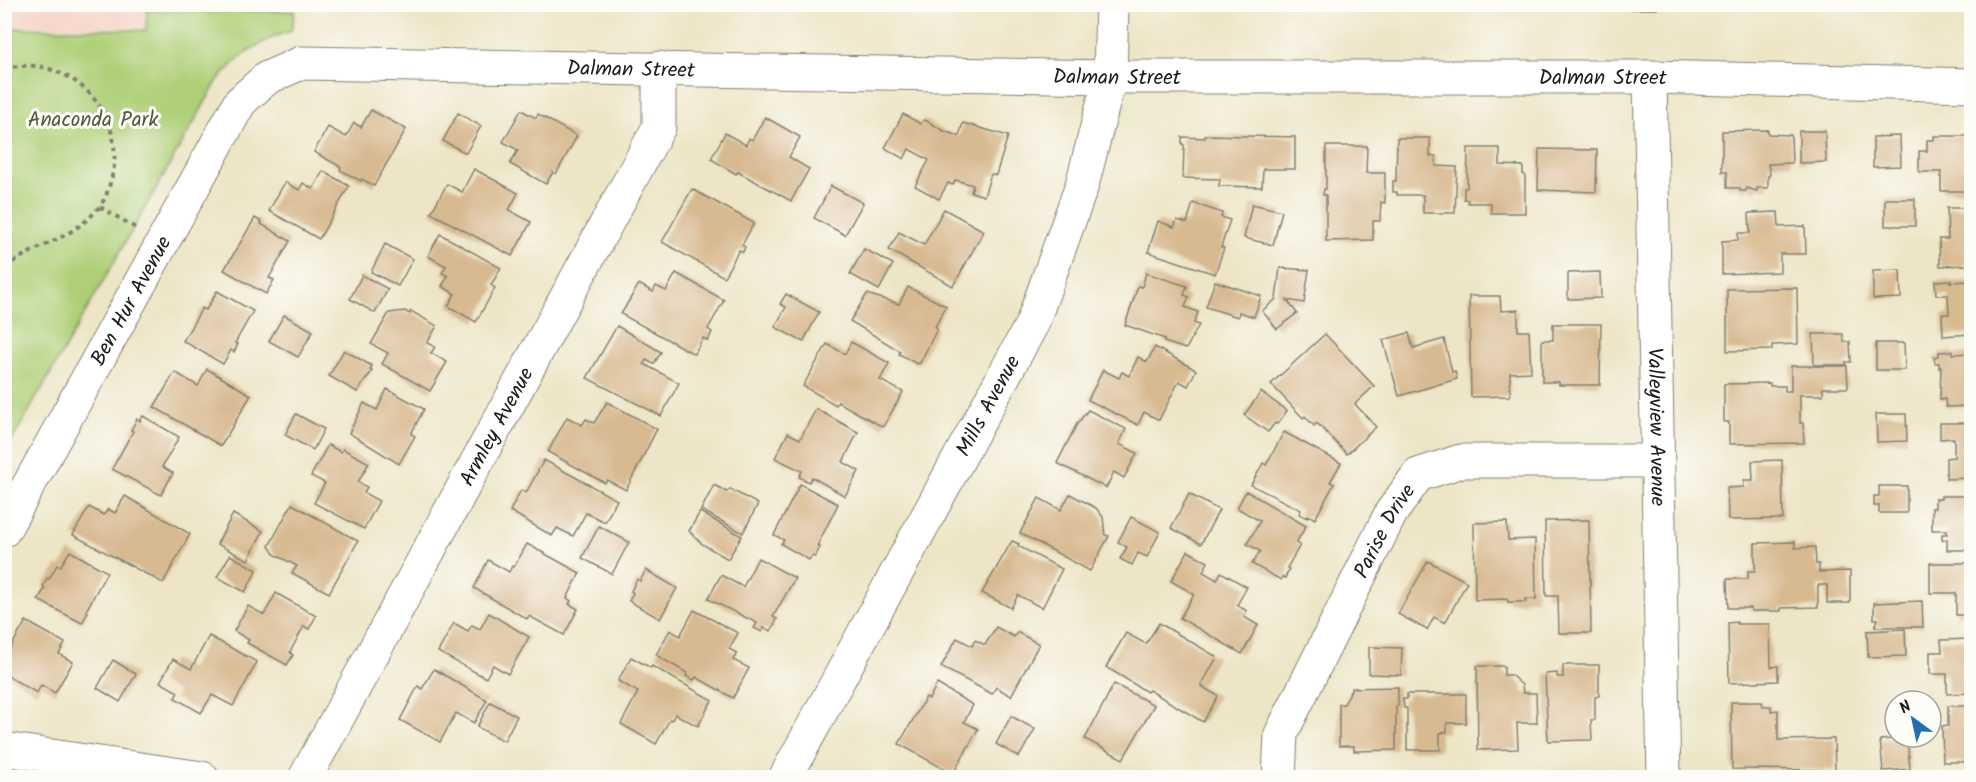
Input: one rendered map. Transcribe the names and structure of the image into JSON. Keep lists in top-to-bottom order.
{
  "streets": {
    "street": [
      "Dalman Street",
      "Ben Hur Avenue",
      "Mills Avenue",
      "Armley Avenue",
      "Valleyview Avenue",
      "Parise Drive"
    ]
  },
  "crossings": [
    ["Dalman Street", "Ben Hur Avenue"],
    ["Dalman Street", "Mills Avenue"],
    ["Dalman Street", "Armley Avenue"],
    ["Dalman Street", "Valleyview Avenue"],
    ["Valleyview Avenue", "Parise Drive"]
  ],
  "parks": ["Anaconda Park"],
  "north": "top left"
}
